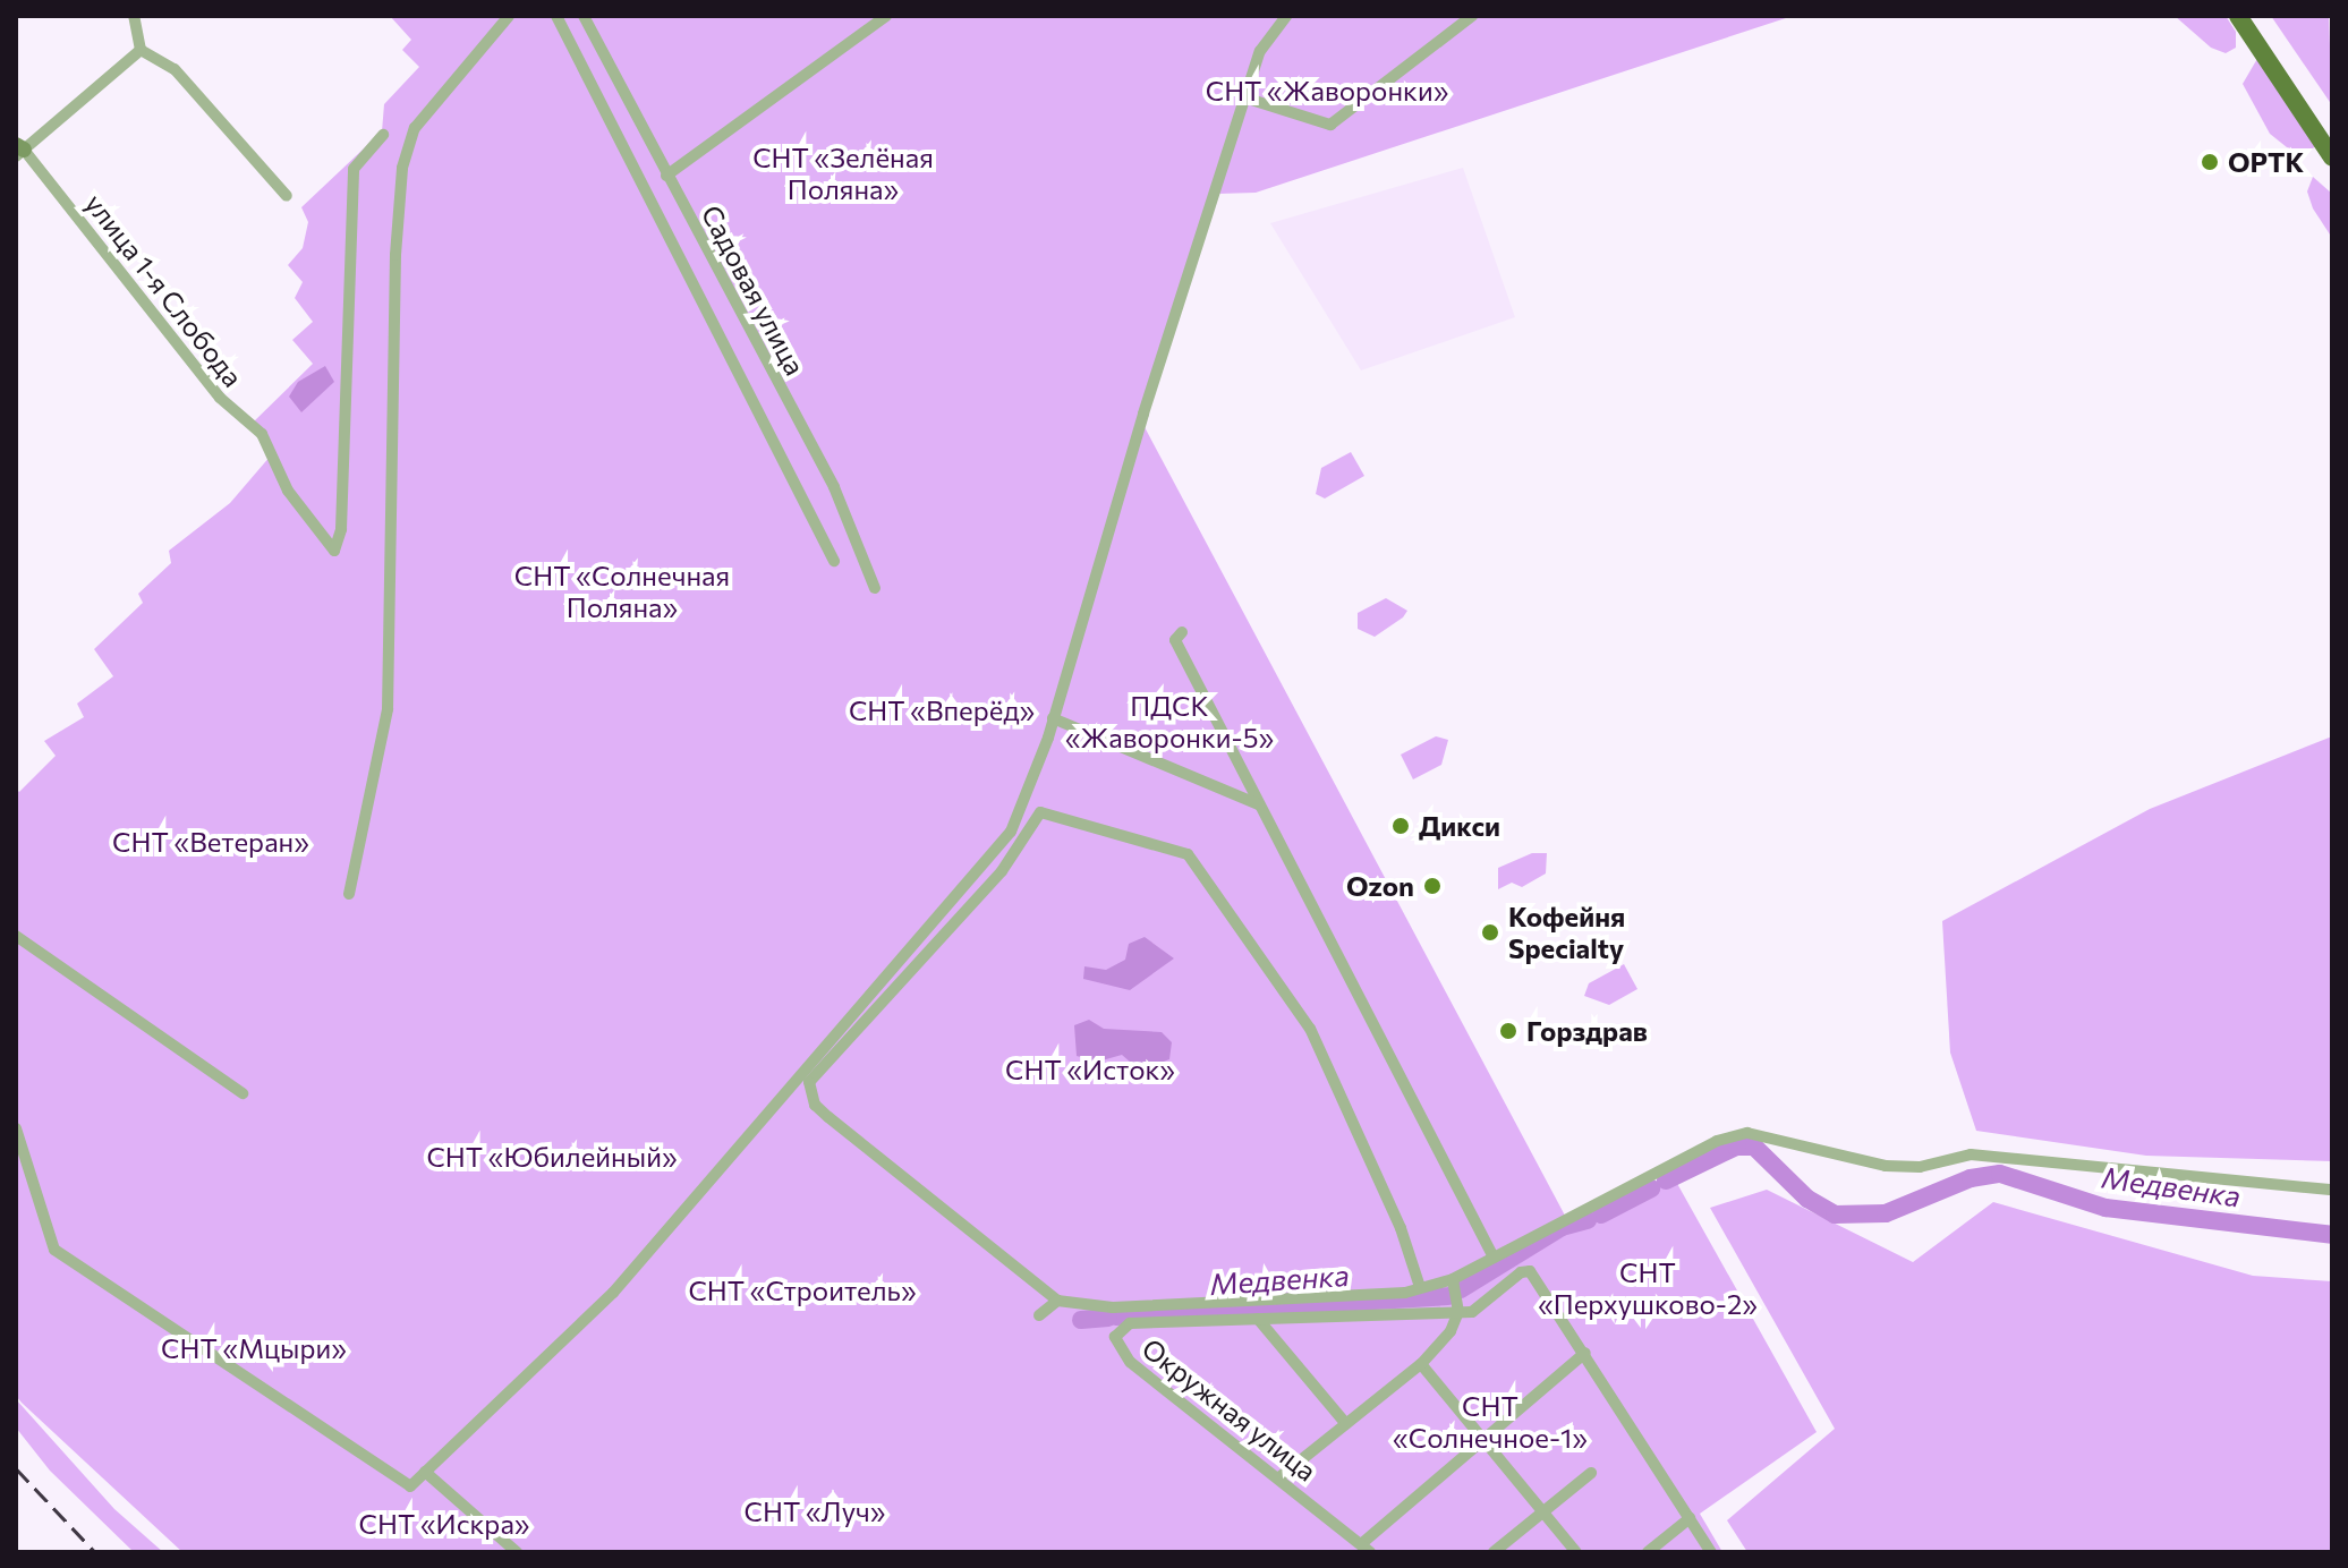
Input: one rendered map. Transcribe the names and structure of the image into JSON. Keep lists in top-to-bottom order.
{
  "streets": {
    "street": ["улица 1-я Слобода", "Садовая улица", "Окружная улица"]
  },
  "water": ["Медвенка"],
  "parks": [
    "СНТ «Жаворонки»",
    "СНТ «Зелёная Поляна»",
    "СНТ «Солнечная Поляна»",
    "ПДСК «Жаворонки-5»",
    "СНТ «Вперёд»",
    "СНТ «Ветеран»",
    "СНТ «Исток»",
    "СНТ «Юбилейный»",
    "СНТ «Перхушково-2»",
    "СНТ «Строитель»",
    "СНТ «Мцыри»",
    "СНТ «Солнечное-1»",
    "СНТ «Луч»",
    "СНТ «Искра»"
  ],
  "places": [
    "ОРТК",
    "Дикси",
    "Ozon",
    "Кофейня Specialty",
    "Горздрав"
  ]
}
